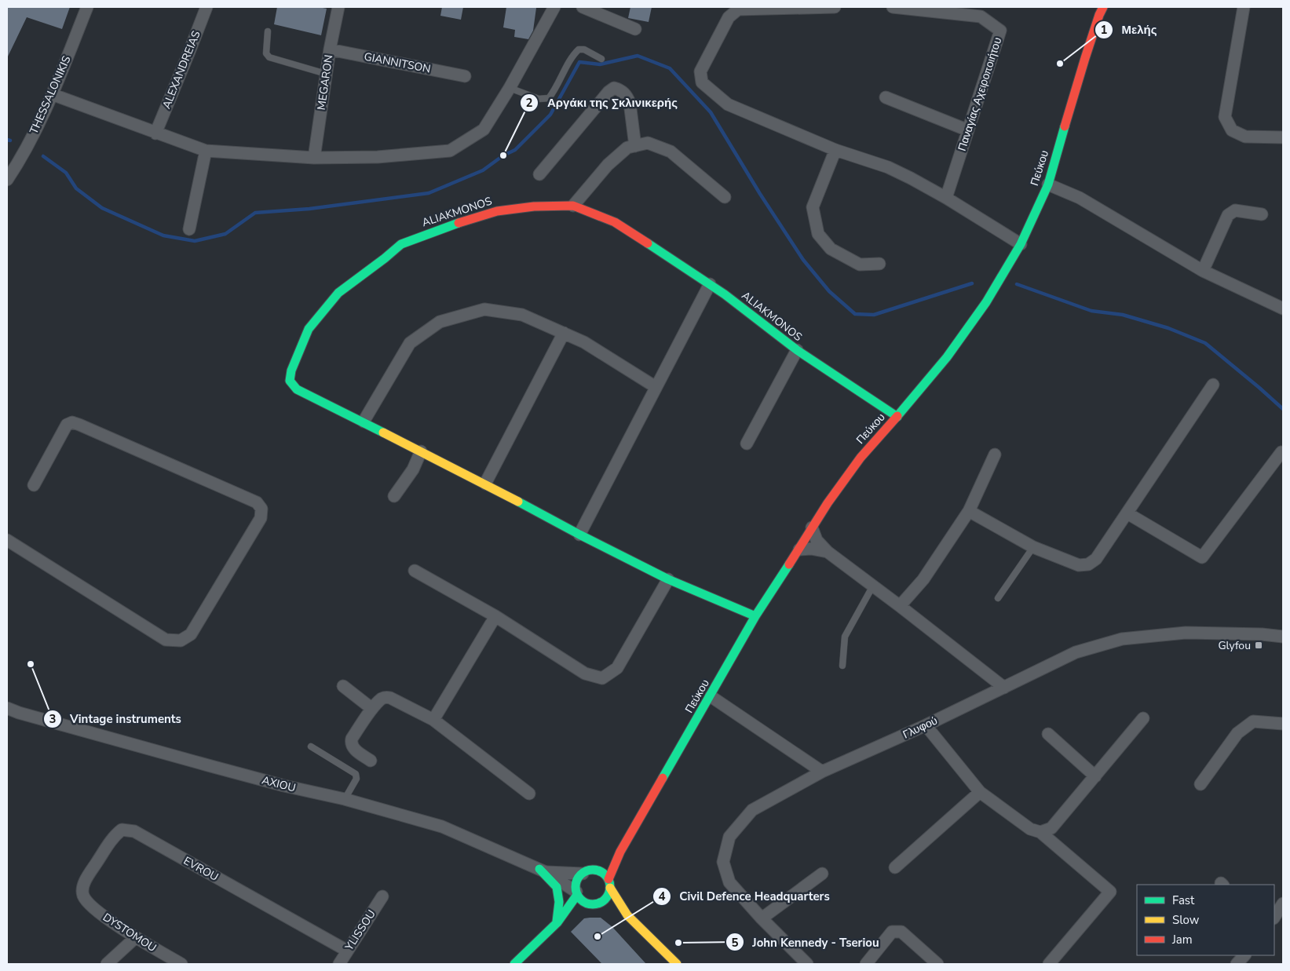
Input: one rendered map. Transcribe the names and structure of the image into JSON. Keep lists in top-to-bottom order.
{
  "streets": {
    "street": [
      "GIANNITSON",
      "ALEXANDREIAS",
      "MEGARON",
      "Παναγίας Αχειροποιήτου",
      "THESSALONIKIS",
      "Πεύκου",
      "ALIAKMONOS",
      "Γλυφού",
      "AXIOU",
      "EVROU",
      "YLISSOU",
      "DYSTOMOU"
    ]
  },
  "crossings": [
    ["GIANNITSON", "MEGARON"],
    ["Πεύκου", "ALIAKMONOS"],
    ["Πεύκου", "AXIOU"],
    ["EVROU", "YLISSOU"],
    ["EVROU", "DYSTOMOU"]
  ],
  "places": {
    "other": [
      "Μελής",
      "Αργάκι της Σκλινικερής",
      "Vintage instruments",
      "Civil Defence Headquarters",
      "John Kennedy - Tseriou"
    ],
    "transit": ["Glyfou"]
  },
  "legend": ["Fast", "Slow", "Jam"]
}
